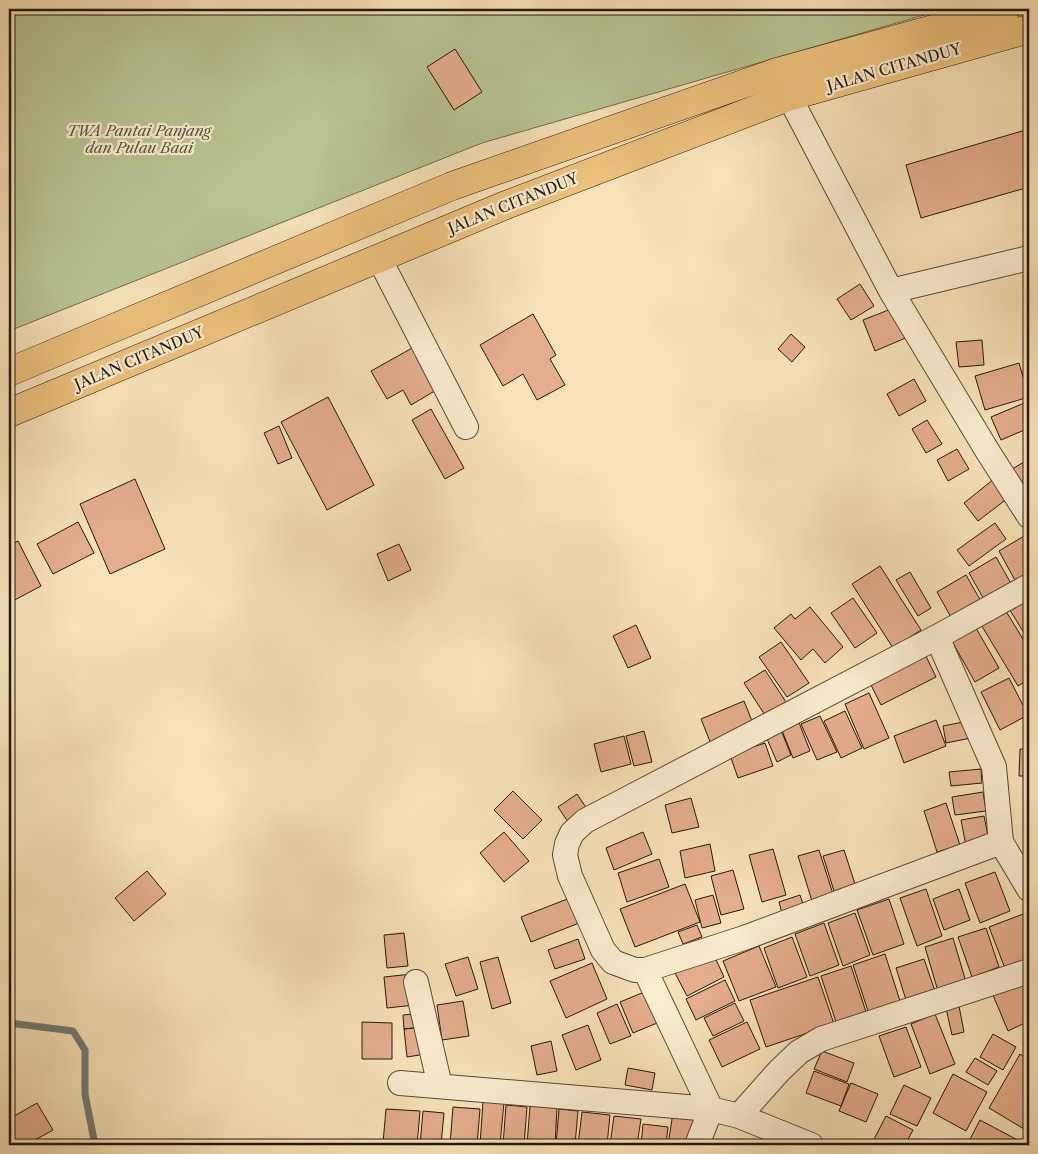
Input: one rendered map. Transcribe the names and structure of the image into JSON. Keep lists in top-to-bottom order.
{
  "streets": {
    "main road": ["JALAN CITANDUY"]
  },
  "parks": ["TWA Pantai Panjang dan Pulau Baai"]
}
